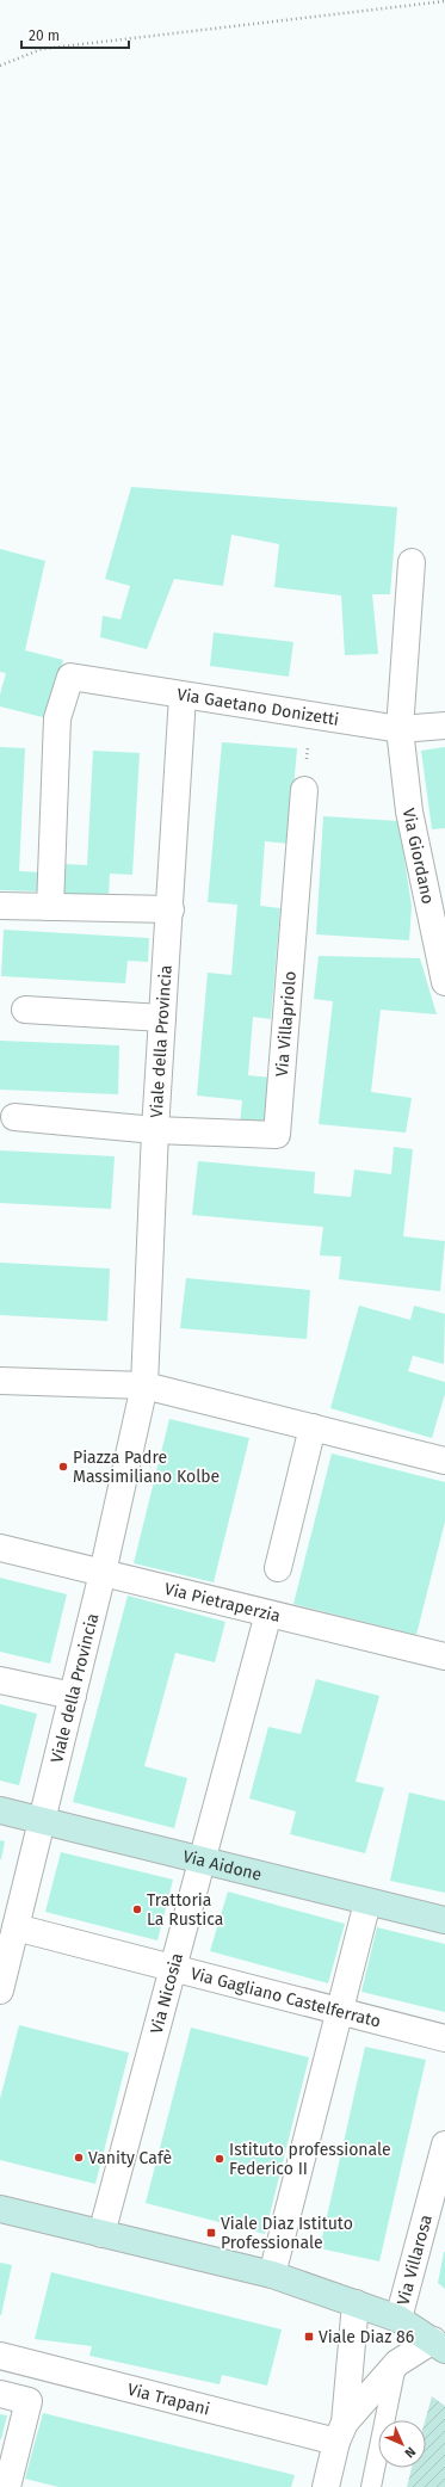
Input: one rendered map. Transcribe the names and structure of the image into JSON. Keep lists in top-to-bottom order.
{
  "streets": {
    "street": [
      "Via Gaetano Donizetti",
      "Via Giordano",
      "Via Villapriolo",
      "Viale della Provincia",
      "Via Pietraperzia",
      "Via Aidone",
      "Via Nicosia",
      "Via Gagliano Castelferrato",
      "Via Villarosa",
      "Via Trapani"
    ]
  },
  "crossings": [
    ["Via Gaetano Donizetti", "Via Giordano"],
    ["Via Gaetano Donizetti", "Viale della Provincia"],
    ["Via Villapriolo", "Viale della Provincia"],
    ["Viale della Provincia", "Via Pietraperzia"],
    ["Viale della Provincia", "Via Aidone"],
    ["Viale della Provincia", "Via Gagliano Castelferrato"],
    ["Via Pietraperzia", "Via Nicosia"],
    ["Via Aidone", "Via Nicosia"],
    ["Via Nicosia", "Via Gagliano Castelferrato"]
  ],
  "places": {
    "other": [
      "Piazza Padre Massimiliano Kolbe",
      "Trattoria La Rustica",
      "Vanity Cafè",
      "Istituto professionale Federico II"
    ],
    "transit": ["Viale Diaz Istituto Professionale", "Viale Diaz 86"]
  },
  "scale_bar": "20 m",
  "north": "bottom right"
}
